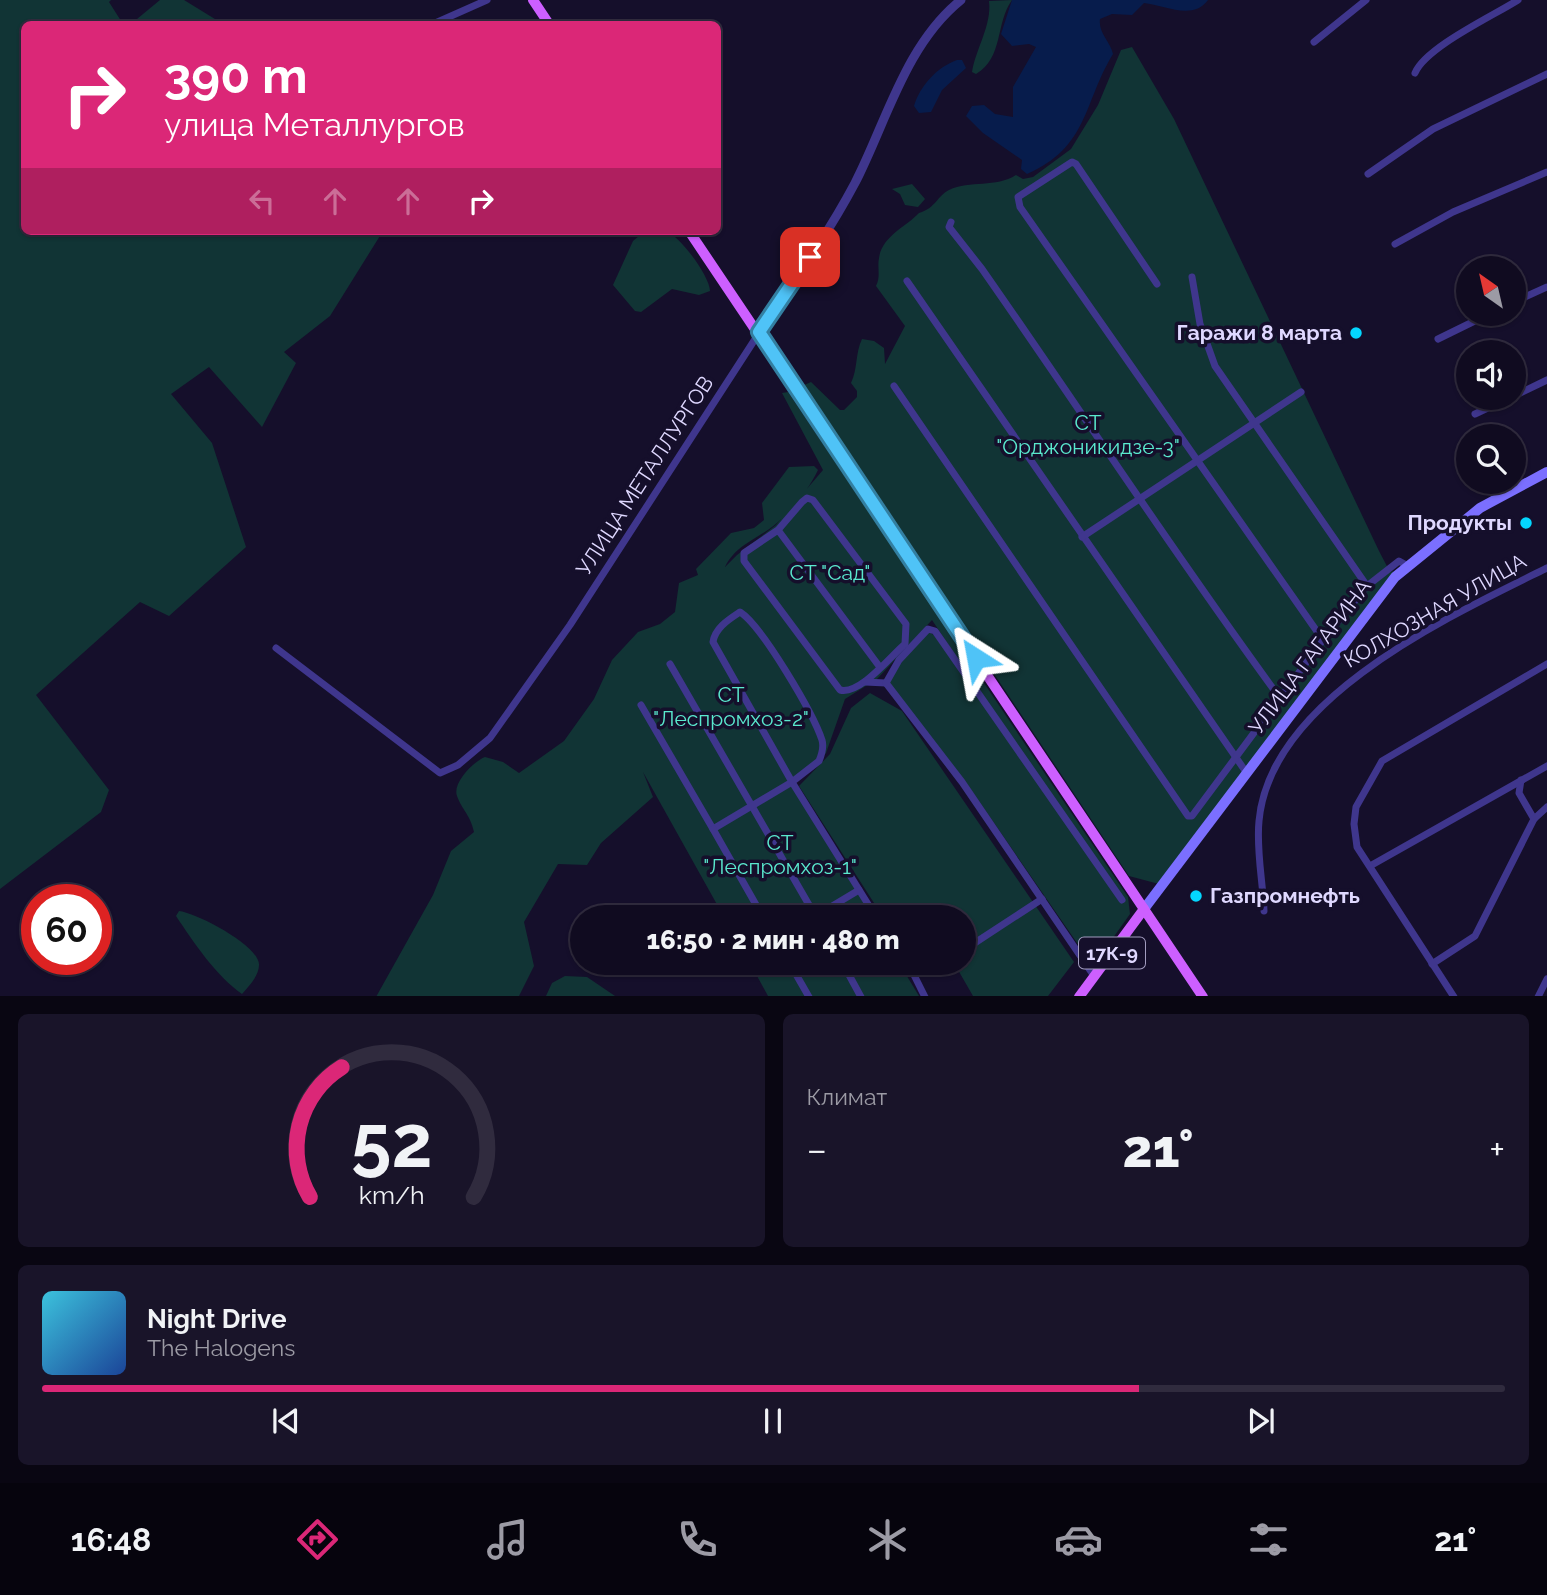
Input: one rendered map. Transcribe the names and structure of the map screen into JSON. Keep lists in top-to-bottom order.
{
  "streets": {
    "main road": ["УЛИЦА ГАГАРИНА", "17К-9"],
    "street": ["УЛИЦА МЕТАЛЛУРГОВ", "КОЛХОЗНАЯ УЛИЦА"]
  },
  "crossings": [
    ["УЛИЦА ГАГАРИНА", "17К-9"]
  ],
  "parks": [
    "СТ \"Орджоникидзе-3\"",
    "СТ \"Сад\"",
    "СТ \"Леспромхоз-2\"",
    "СТ \"Леспромхоз-1\""
  ],
  "places": ["Гаражи 8 марта", "Продукты", "Газпромнефть"],
  "north": "top left",
  "page": {
    "turn": ["390 m", "улица Металлургов"],
    "limit": "60",
    "trip": "16:50 · 2 мин · 480 m",
    "tile": "Климат",
    "heat": ["−", "21°", "+"],
    "song": ["Night Drive", "The Halogens"],
    "tabs": ["16:48", "21°"],
    "gauge": ["52", "km/h"]
  }
}
